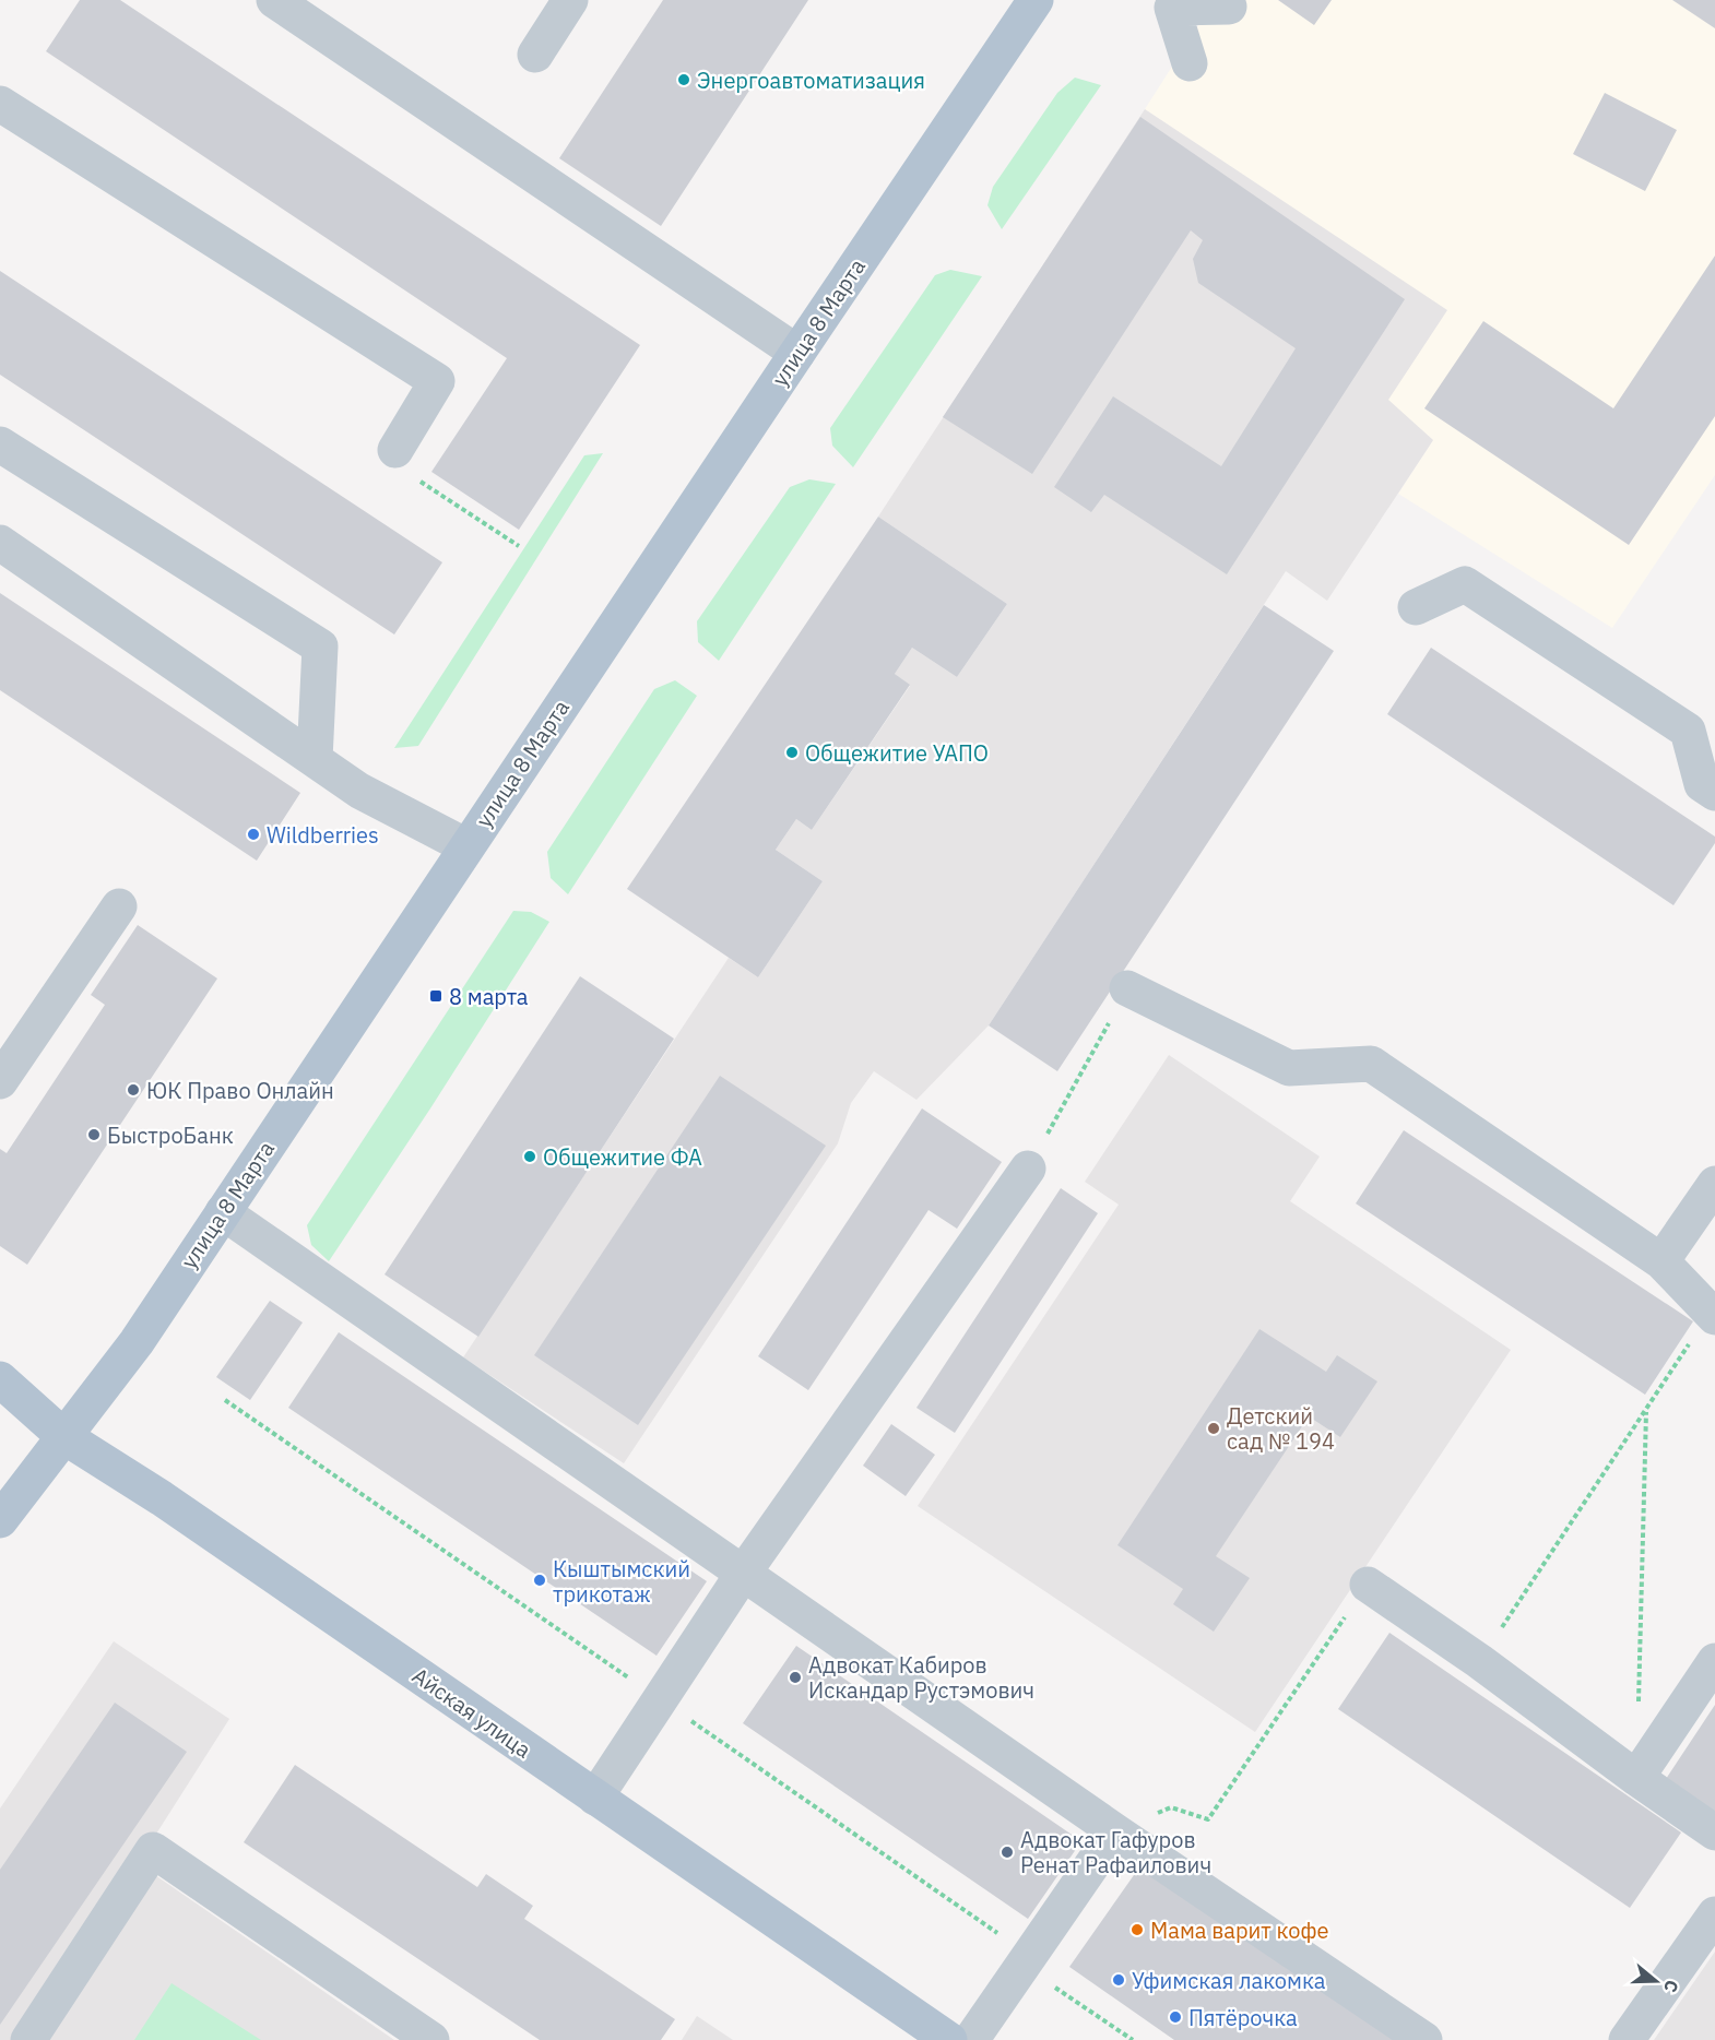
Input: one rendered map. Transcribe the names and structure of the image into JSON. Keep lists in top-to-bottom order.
{
  "streets": {
    "main road": ["улица 8 Марта", "Айская улица"]
  },
  "crossings": [
    ["улица 8 Марта", "Айская улица"]
  ],
  "places": {
    "other": [
      "Энергоавтоматизация",
      "Общежитие УАПО",
      "Wildberries",
      "ЮК Право Онлайн",
      "БыстроБанк",
      "Общежитие ФА",
      "Детский сад № 194",
      "Кыштымский трикотаж",
      "Адвокат Кабиров Искандар Рустэмович",
      "Адвокат Гафуров Ренат Рафаилович",
      "Мама варит кофе",
      "Уфимская лакомка",
      "Пятёрочка"
    ],
    "transit": ["8 марта"]
  },
  "north": "right"
}
